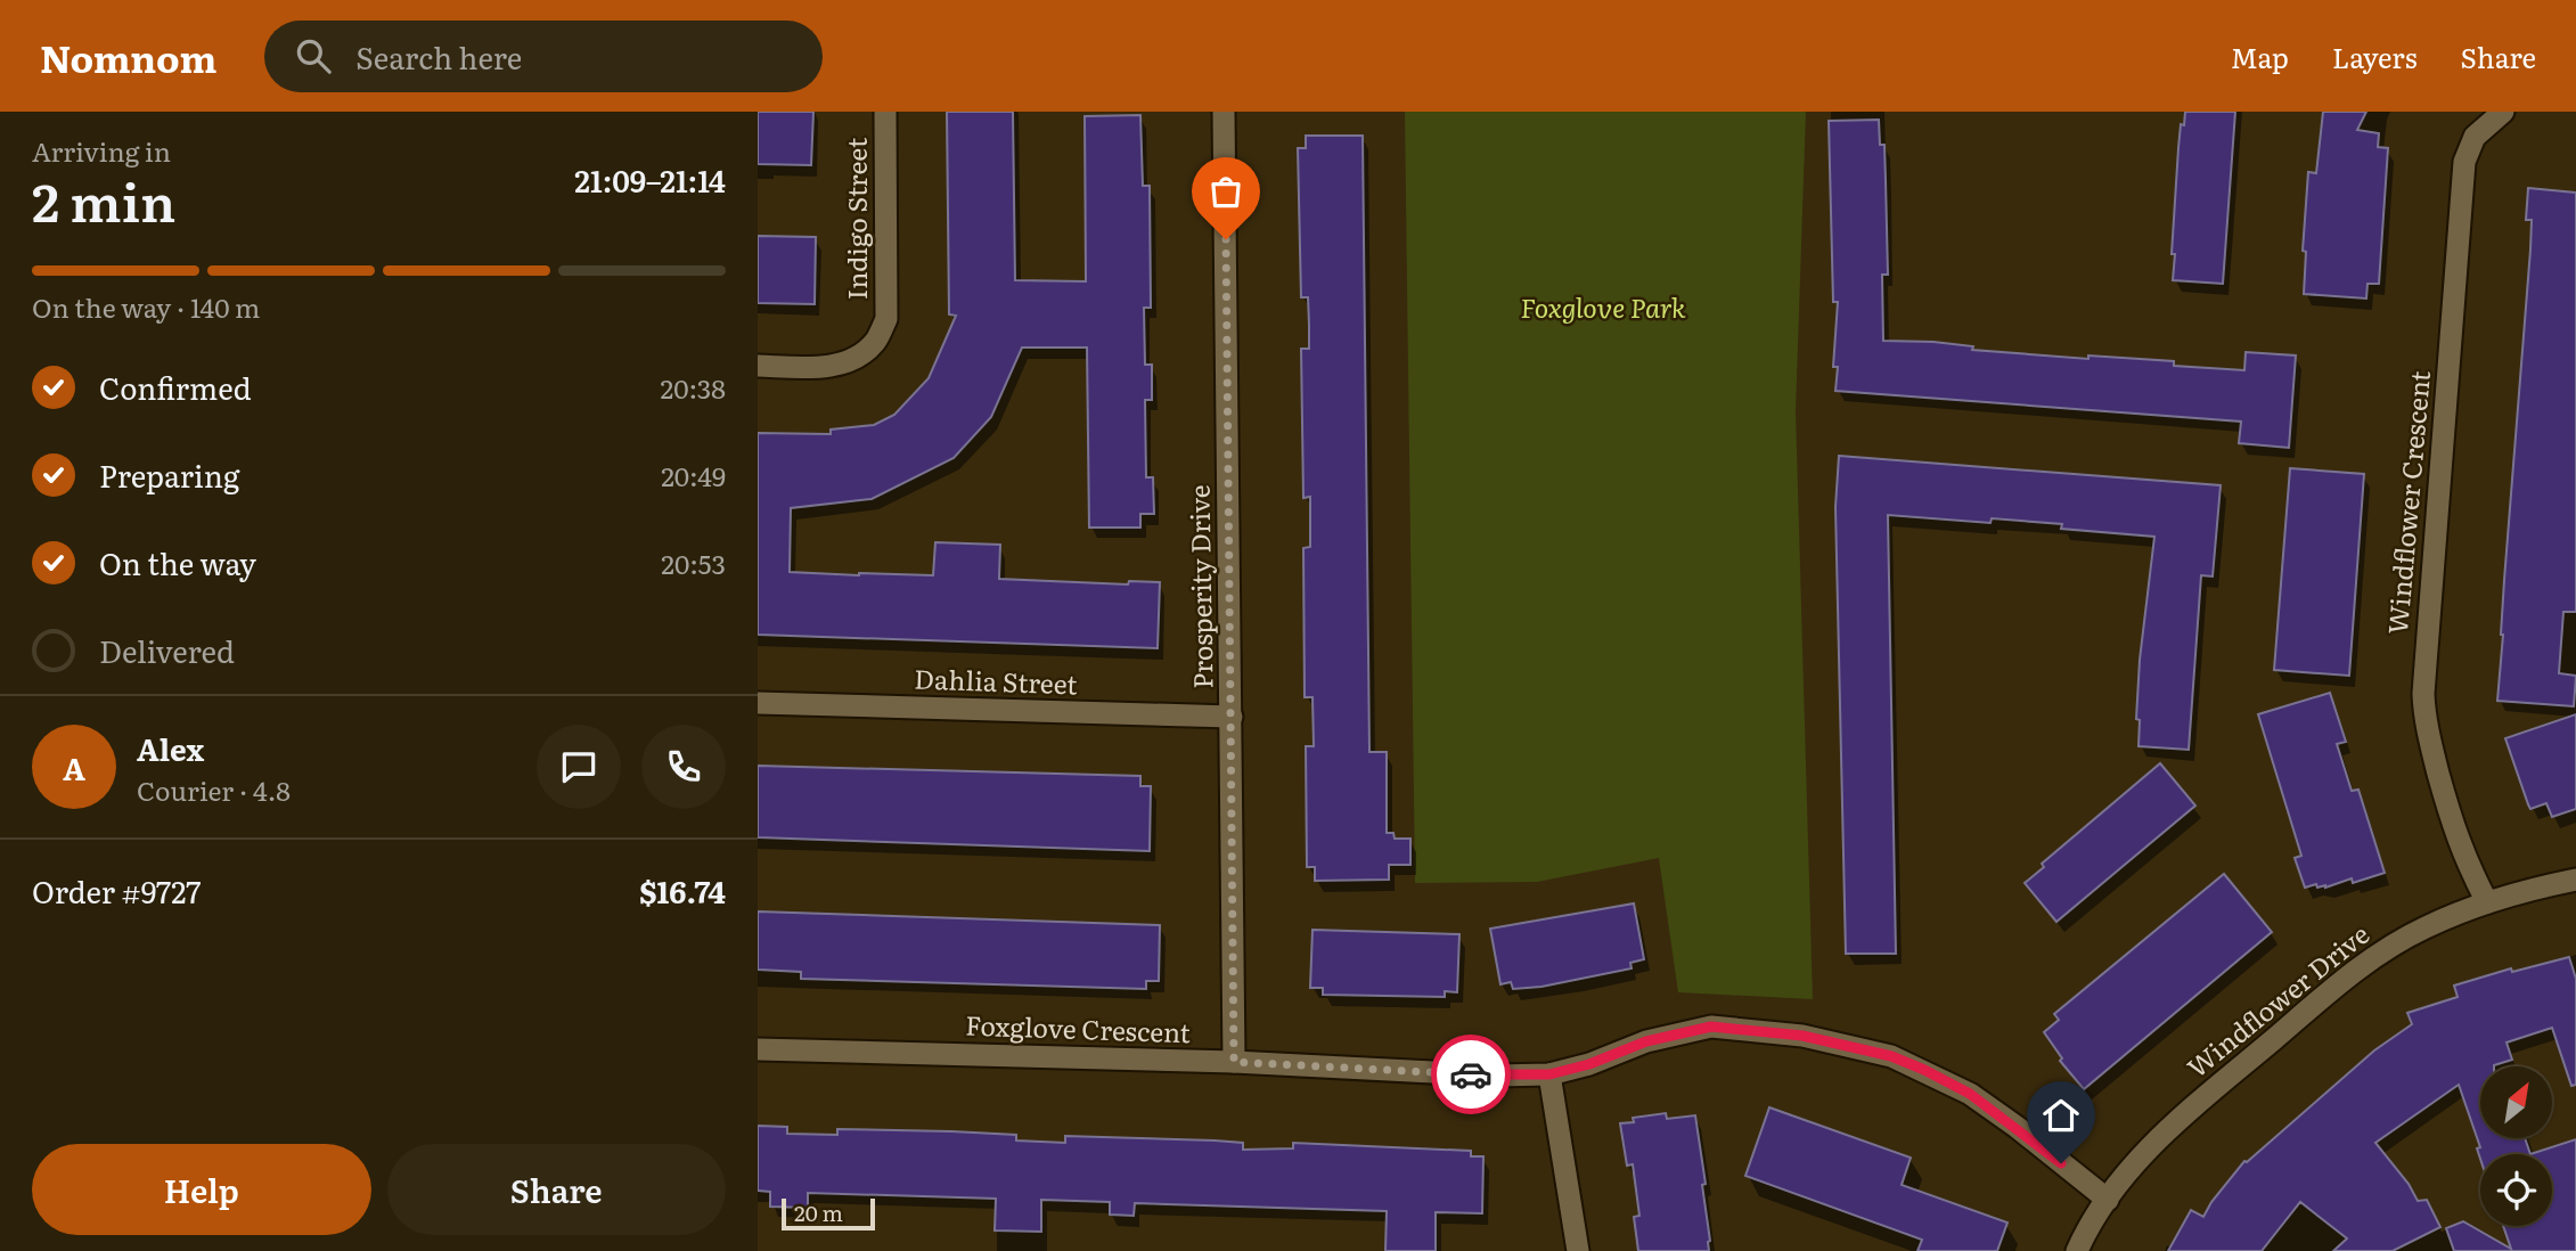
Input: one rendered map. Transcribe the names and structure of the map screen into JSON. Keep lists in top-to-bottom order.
{
  "streets": {
    "street": [
      "Indigo Street",
      "Windflower Crescent",
      "Prosperity Drive",
      "Dahlia Street",
      "Windflower Drive",
      "Foxglove Crescent"
    ]
  },
  "crossings": [
    ["Windflower Crescent", "Windflower Drive"],
    ["Prosperity Drive", "Dahlia Street"],
    ["Prosperity Drive", "Foxglove Crescent"],
    ["Windflower Drive", "Foxglove Crescent"]
  ],
  "parks": ["Foxglove Park"],
  "scale_bar": "20 m",
  "north": "top right",
  "page": {
    "header": "Nomnom",
    "search": "Search here",
    "nav": ["Map", "Layers", "Share"],
    "heading": ["2 min", "Arriving in", "21:09–21:14"],
    "panel": [
      "Alex",
      "Courier · 4.8",
      "Order #9727",
      "$16.74"
    ],
    "bar": "On the way · 140 m",
    "list": [
      ["Confirmed", "20:38"],
      ["Preparing", "20:49"],
      ["On the way", "20:53"],
      "Delivered"
    ],
    "round": "A",
    "buttons": ["Help", "Share"],
    "scale": "20 m"
  }
}
